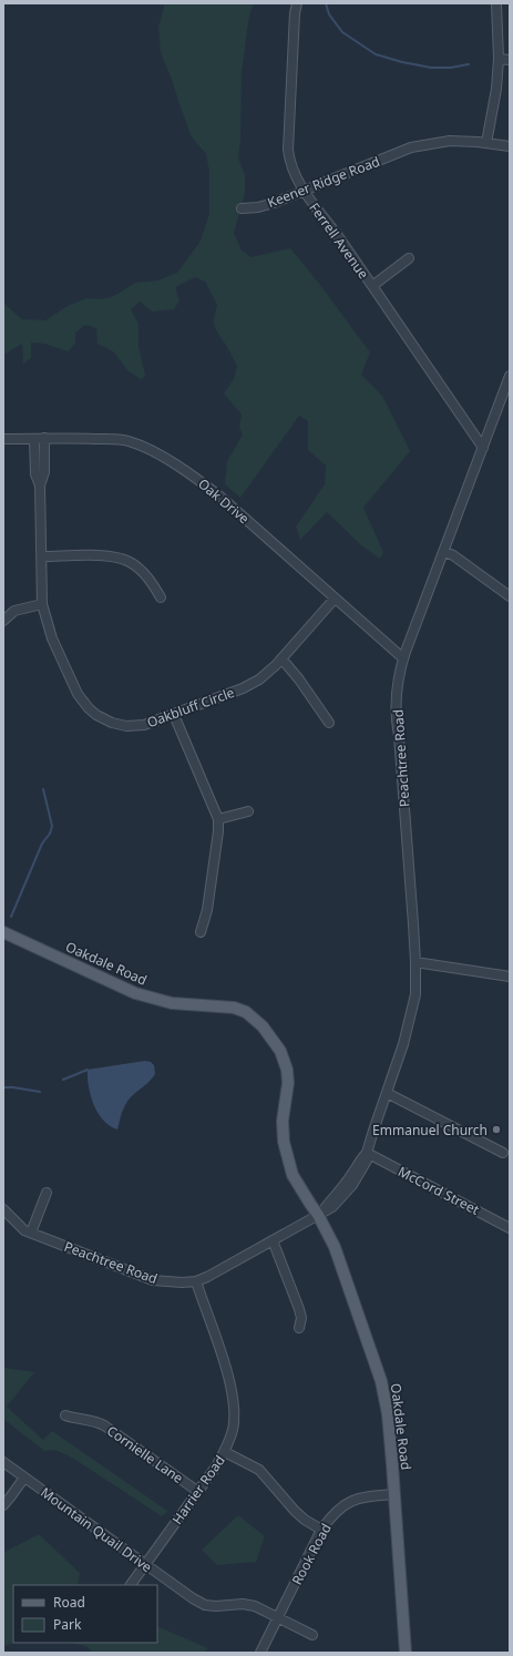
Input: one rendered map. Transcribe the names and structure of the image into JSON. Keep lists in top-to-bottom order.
{
  "streets": {
    "main road": ["Oakdale Road"],
    "street": [
      "Keener Ridge Road",
      "Ferrell Avenue",
      "Oak Drive",
      "Oakbluff Circle",
      "Peachtree Road",
      "McCord Street",
      "Cornielle Lane",
      "Harrier Road",
      "Mountain Quail Drive",
      "Rook Road"
    ]
  },
  "crossings": [
    ["Keener Ridge Road", "Ferrell Avenue"],
    ["Ferrell Avenue", "Peachtree Road"],
    ["Oak Drive", "Oakbluff Circle"],
    ["Oak Drive", "Peachtree Road"],
    ["Peachtree Road", "Oakdale Road"],
    ["Peachtree Road", "McCord Street"],
    ["Peachtree Road", "Harrier Road"],
    ["Oakdale Road", "Rook Road"],
    ["Cornielle Lane", "Harrier Road"],
    ["Harrier Road", "Mountain Quail Drive"],
    ["Mountain Quail Drive", "Rook Road"]
  ],
  "places": ["Emmanuel Church"],
  "legend": ["Road", "Park"]
}
